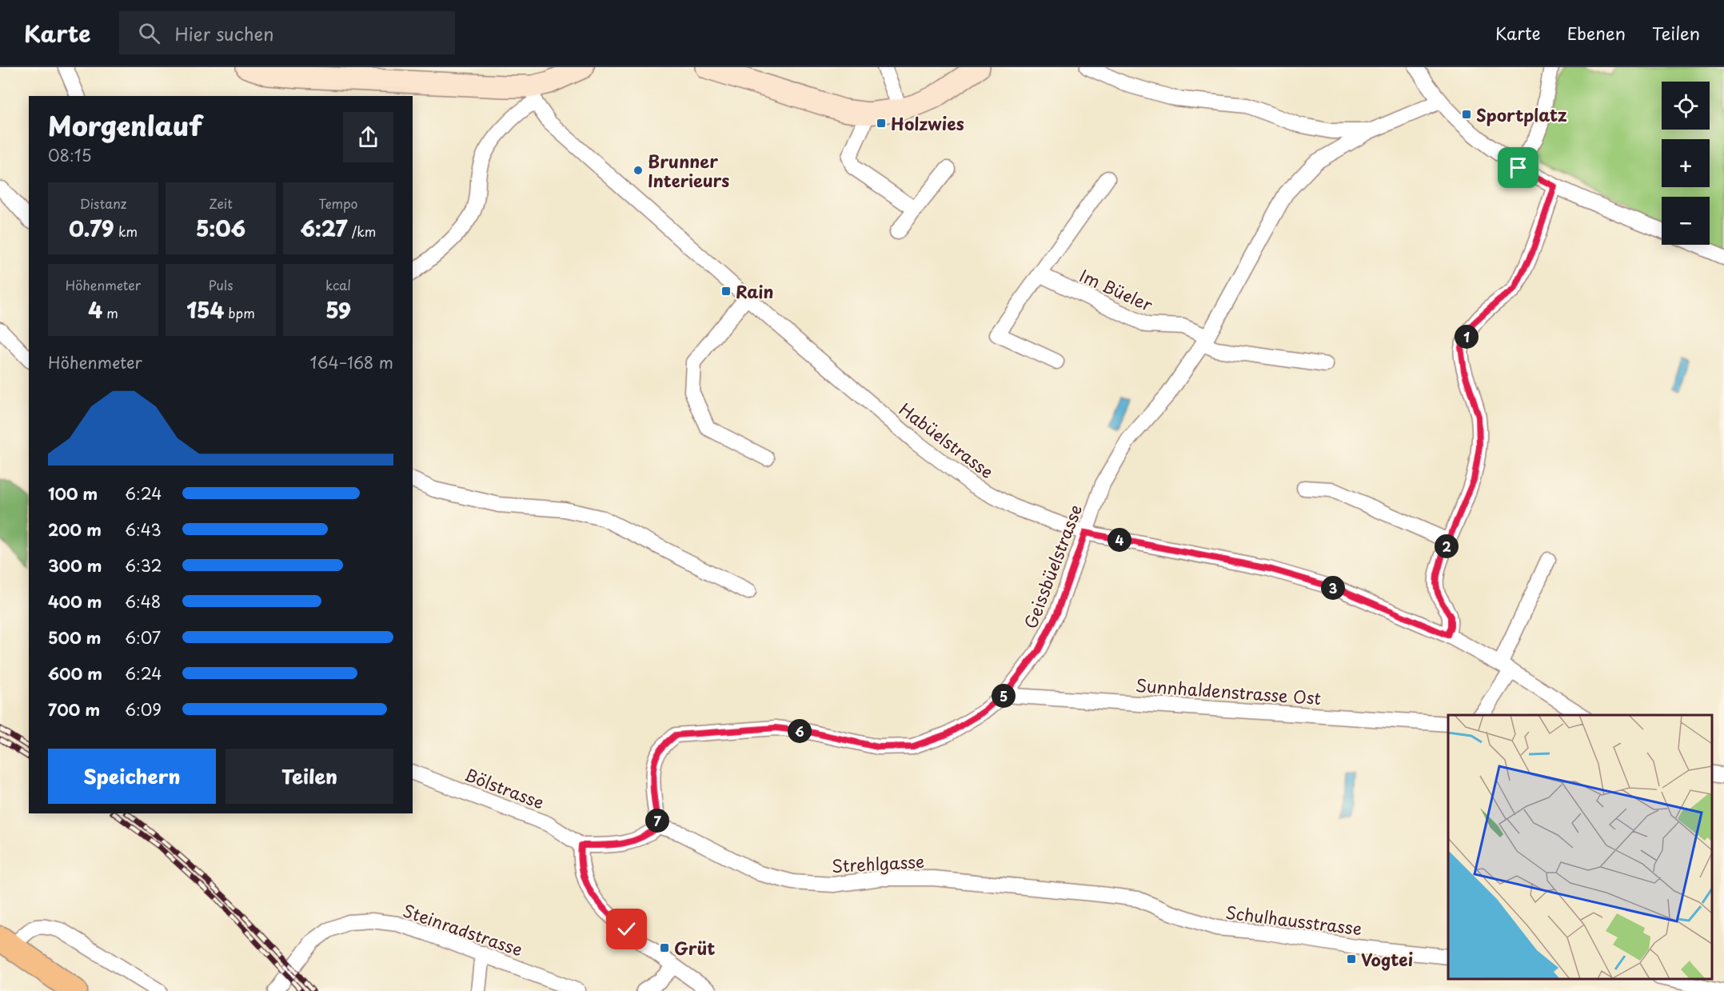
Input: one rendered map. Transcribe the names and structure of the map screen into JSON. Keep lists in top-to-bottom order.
{
  "streets": {
    "street": [
      "Im Büeler",
      "Habüelstrasse",
      "Geissbüelstrasse",
      "Sunnhaldenstrasse Ost",
      "Bölstrasse",
      "Strehlgasse",
      "Schulhausstrasse",
      "Steinradstrasse"
    ]
  },
  "crossings": [
    ["Im Büeler", "Geissbüelstrasse"],
    ["Habüelstrasse", "Geissbüelstrasse"],
    ["Geissbüelstrasse", "Sunnhaldenstrasse Ost"],
    ["Geissbüelstrasse", "Strehlgasse"],
    ["Strehlgasse", "Schulhausstrasse"]
  ],
  "places": {
    "transit": [
      "Sportplatz",
      "Holzwies",
      "Rain",
      "Grüt",
      "Vogtei"
    ],
    "other": ["Brunner Interieurs"]
  },
  "page": {
    "header": "Karte",
    "search": "Hier suchen",
    "nav": ["Karte", "Ebenen", "Teilen"],
    "map_buttons": ["+", "−"],
    "heading": ["Morgenlauf", "08:15"],
    "stats": [
      ["Distanz", "0.79 km"],
      ["Zeit", "5:06"],
      ["Tempo", "6:27 /km"],
      ["Höhenmeter", "4 m"],
      ["Puls", "154 bpm"],
      ["kcal", "59"]
    ],
    "pins": [
      "1",
      "4",
      "2",
      "3",
      "5",
      "6",
      "7"
    ],
    "chart": ["Höhenmeter", "164–168 m"],
    "list": [
      {
        "name": "100 m",
        "note": "6:24"
      },
      {
        "name": "200 m",
        "note": "6:43"
      },
      {
        "name": "300 m",
        "note": "6:32"
      },
      {
        "name": "400 m",
        "note": "6:48"
      },
      {
        "name": "500 m",
        "note": "6:07"
      },
      {
        "name": "600 m",
        "note": "6:24"
      },
      {
        "name": "700 m",
        "note": "6:09"
      }
    ],
    "buttons": ["Speichern", "Teilen"]
  }
}
